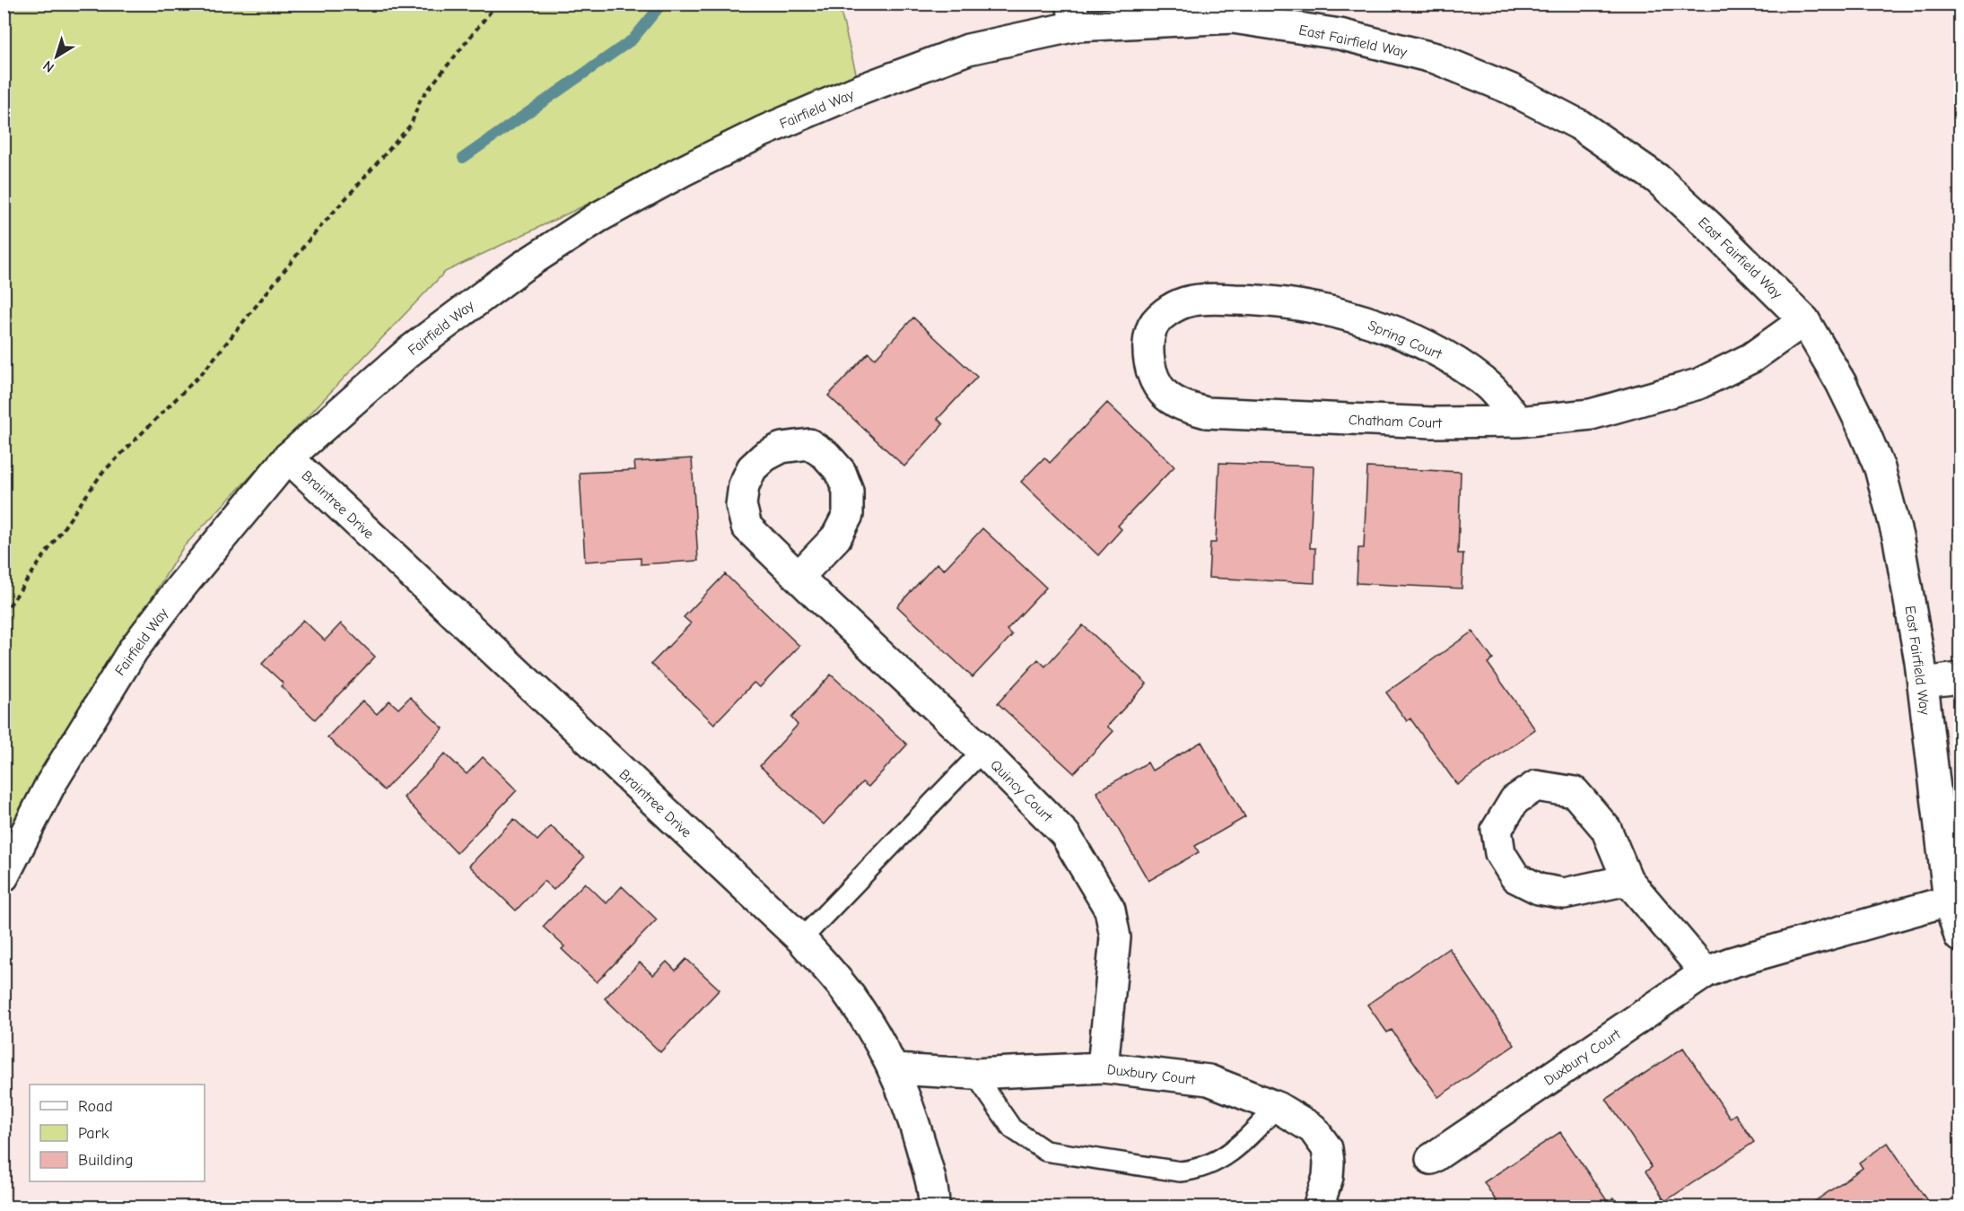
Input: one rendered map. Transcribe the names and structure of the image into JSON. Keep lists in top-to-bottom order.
{
  "streets": {
    "street": [
      "East Fairfield Way",
      "Fairfield Way",
      "Spring Court",
      "Chatham Court",
      "Braintree Drive",
      "Quincy Court",
      "Duxbury Court"
    ]
  },
  "crossings": [
    ["East Fairfield Way", "Fairfield Way"],
    ["East Fairfield Way", "Chatham Court"],
    ["East Fairfield Way", "Duxbury Court"],
    ["Fairfield Way", "Braintree Drive"],
    ["Spring Court", "Chatham Court"],
    ["Braintree Drive", "Duxbury Court"],
    ["Quincy Court", "Duxbury Court"]
  ],
  "legend": ["Road", "Park", "Building"],
  "north": "bottom left"
}
